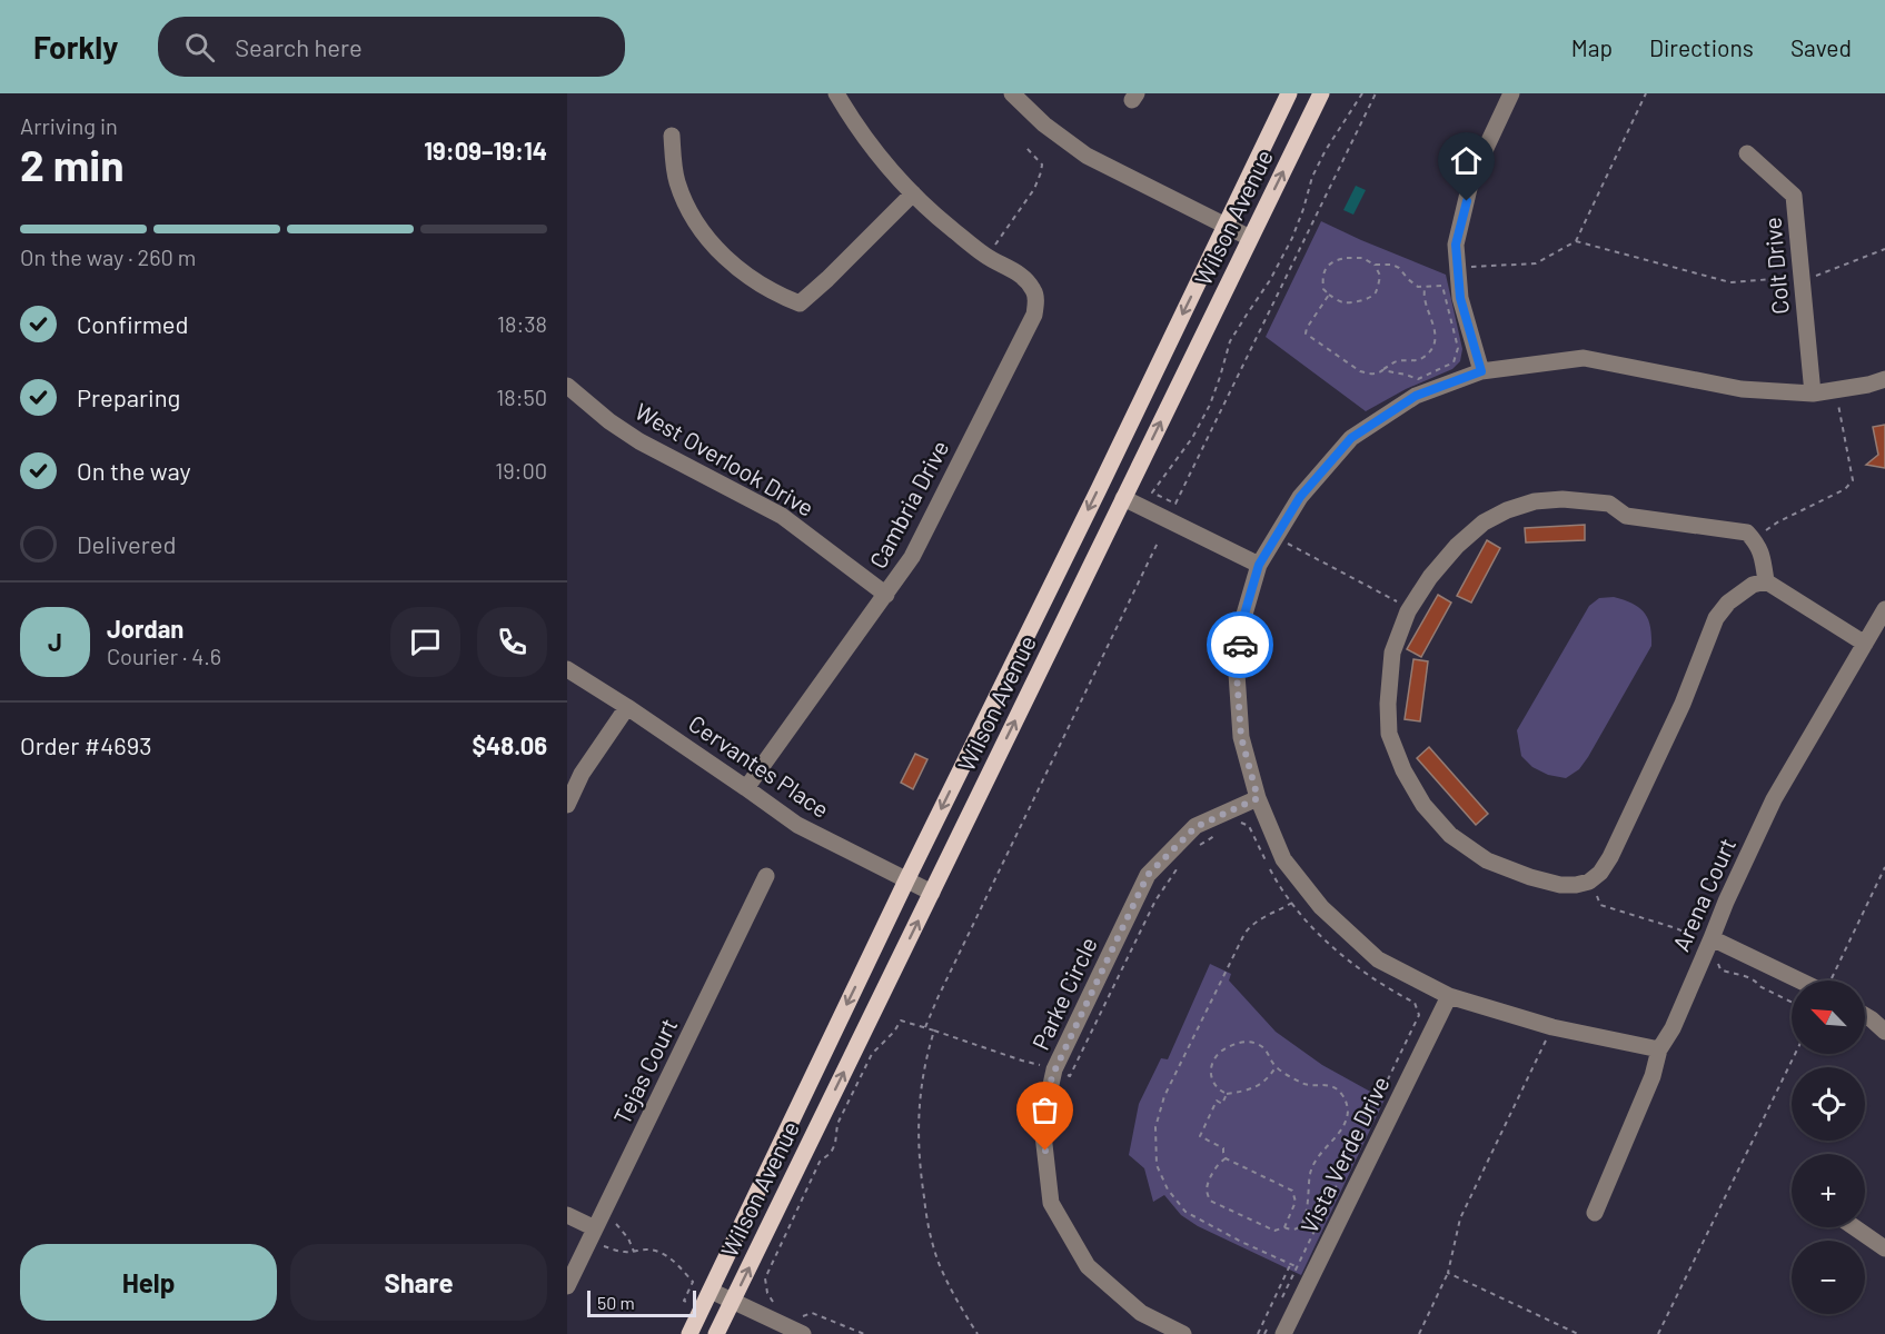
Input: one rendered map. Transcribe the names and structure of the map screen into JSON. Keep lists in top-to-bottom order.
{
  "streets": {
    "main road": ["Wilson Avenue"],
    "street": [
      "Colt Drive",
      "West Overlook Drive",
      "Cambria Drive",
      "Cervantes Place",
      "Arena Court",
      "Parke Circle",
      "Tejas Court",
      "Vista Verde Drive"
    ]
  },
  "crossings": [
    ["Wilson Avenue", "Cervantes Place"],
    ["West Overlook Drive", "Cambria Drive"],
    ["Cambria Drive", "Cervantes Place"]
  ],
  "scale_bar": "50 m",
  "north": "top left",
  "page": {
    "header": "Forkly",
    "search": "Search here",
    "nav": ["Map", "Directions", "Saved"],
    "heading": ["2 min", "Arriving in", "19:09–19:14"],
    "panel": [
      "Jordan",
      "Courier · 4.6",
      "Order #4693",
      "$48.06"
    ],
    "bar": "On the way · 260 m",
    "list": [
      ["Confirmed", "18:38"],
      ["Preparing", "18:50"],
      ["On the way", "19:00"],
      "Delivered"
    ],
    "round": "J",
    "map_buttons": ["+", "−"],
    "buttons": ["Help", "Share"],
    "scale": "50 m"
  }
}
